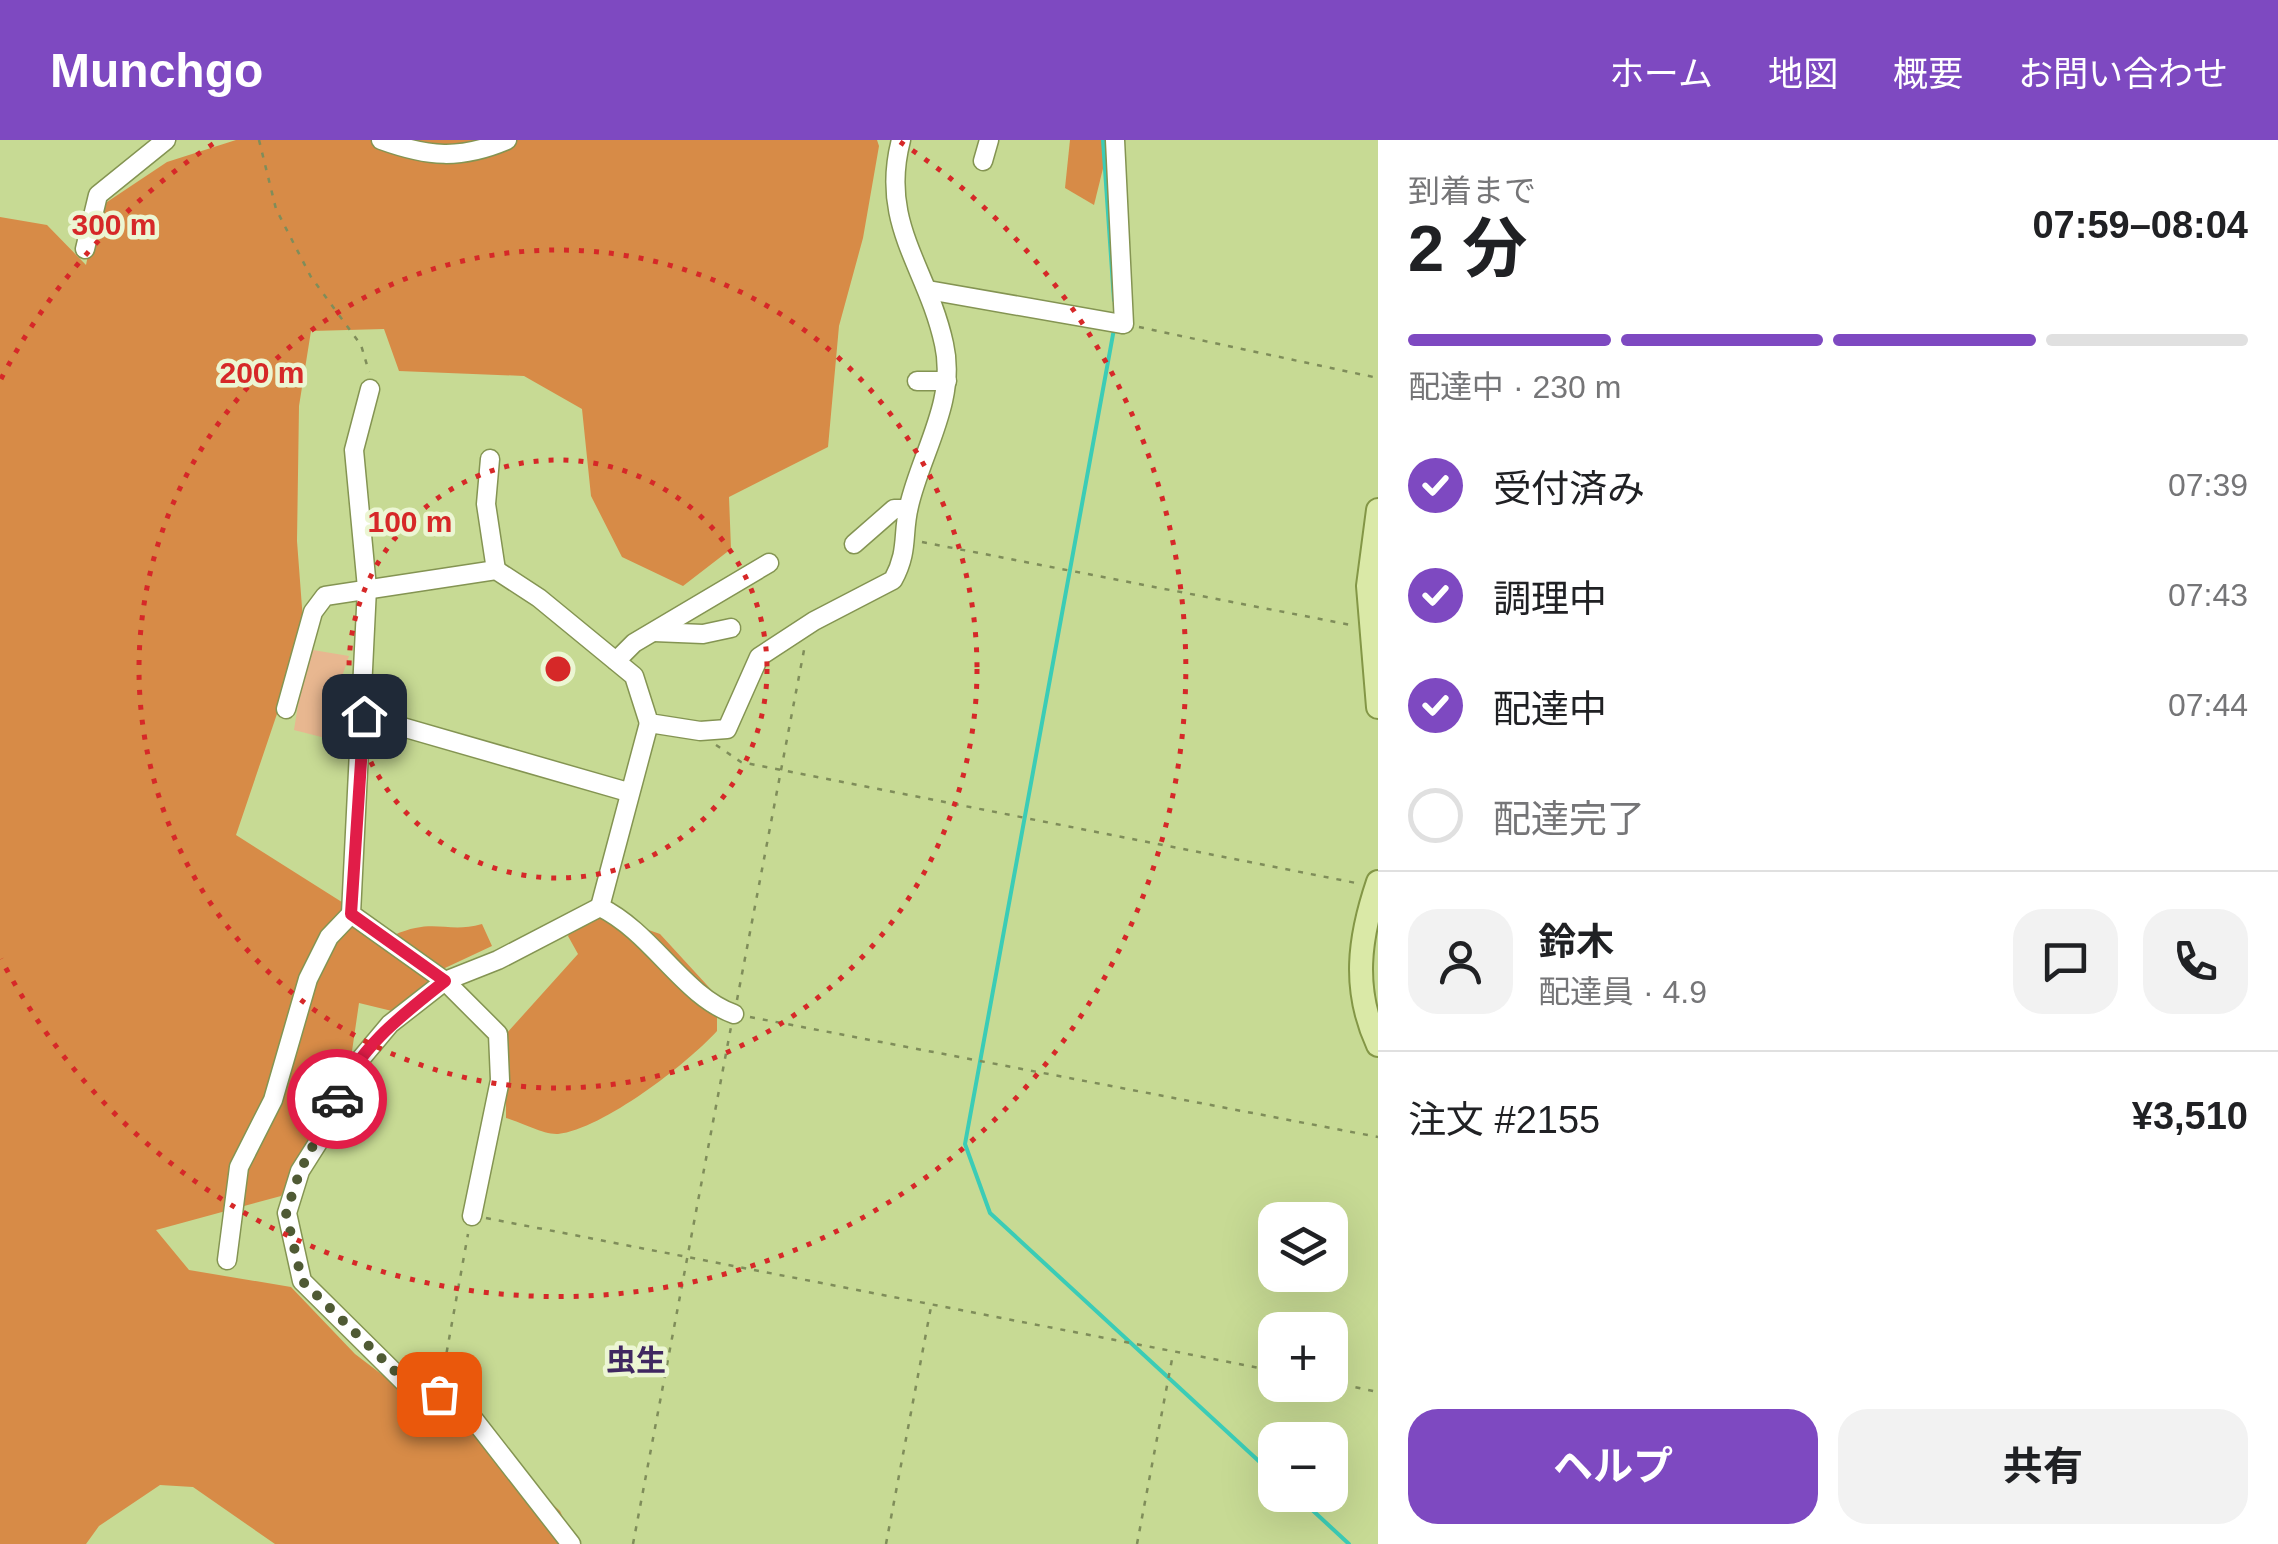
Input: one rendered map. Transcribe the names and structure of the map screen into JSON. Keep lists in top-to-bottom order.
{
  "districts": ["虫生"],
  "page": {
    "header": "Munchgo",
    "nav": [
      "ホーム",
      "地図",
      "概要",
      "お問い合わせ"
    ],
    "heading": ["2 分", "到着まで", "07:59–08:04"],
    "panel": [
      "鈴木",
      "配達員 · 4.9",
      "注文 #2155",
      "¥3,510"
    ],
    "bar": "配達中 · 230 m",
    "list": [
      ["受付済み", "07:39"],
      ["調理中", "07:43"],
      ["配達中", "07:44"],
      "配達完了"
    ],
    "map_buttons": ["+", "−"],
    "buttons": ["ヘルプ", "共有"]
  },
  "rings": ["300 m", "200 m", "100 m"]
}
